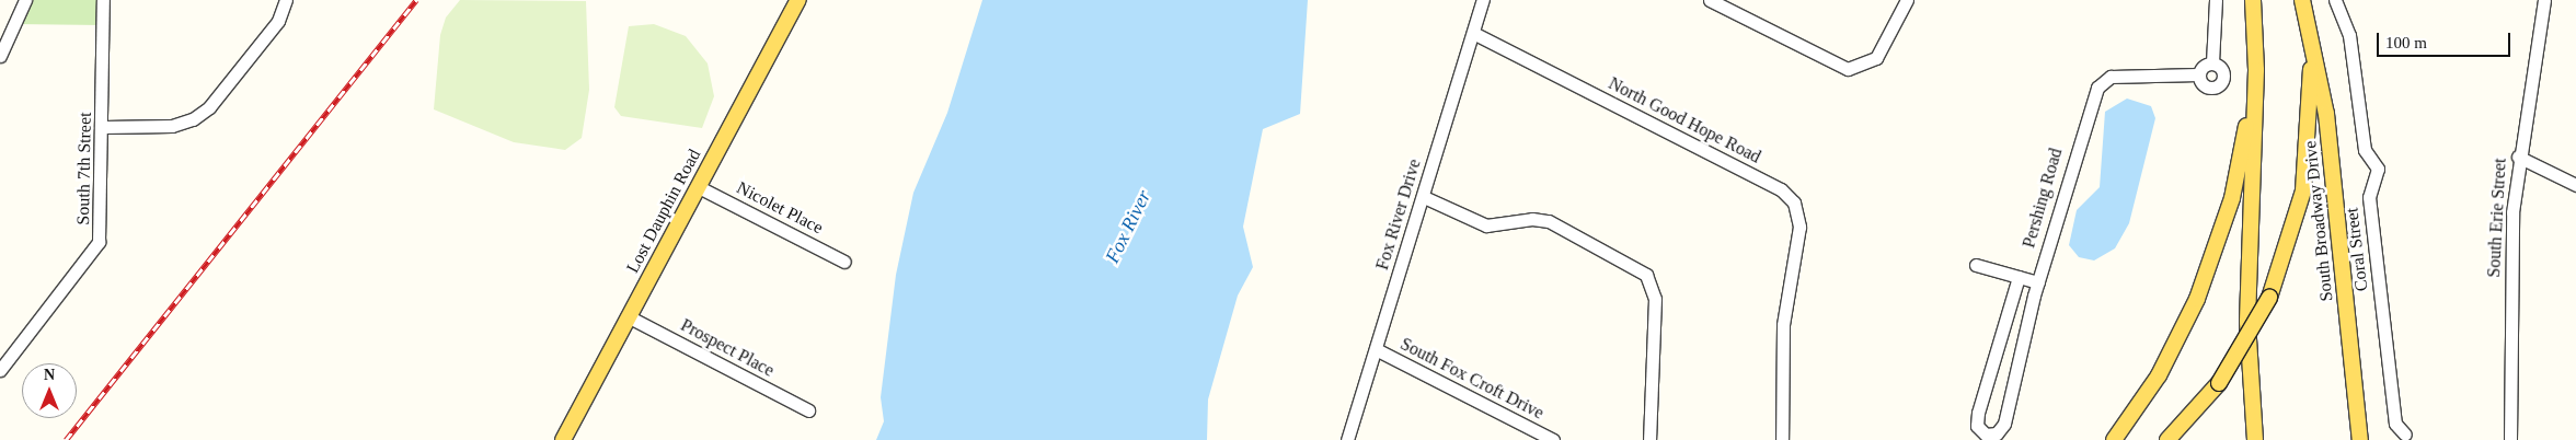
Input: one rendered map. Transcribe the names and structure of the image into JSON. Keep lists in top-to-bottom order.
{
  "streets": {
    "main road": ["Lost Dauphin Road", "South Broadway Drive"],
    "street": [
      "North Good Hope Road",
      "South 7th Street",
      "Pershing Road",
      "Nicolet Place",
      "Fox River Drive",
      "South Erie Street",
      "Coral Street",
      "Prospect Place",
      "South Fox Croft Drive"
    ]
  },
  "crossings": [
    ["North Good Hope Road", "Fox River Drive"],
    ["Nicolet Place", "Lost Dauphin Road"],
    ["Lost Dauphin Road", "Prospect Place"],
    ["Fox River Drive", "South Fox Croft Drive"]
  ],
  "water": ["Fox River"],
  "scale_bar": "100 m",
  "north": "top"
}
